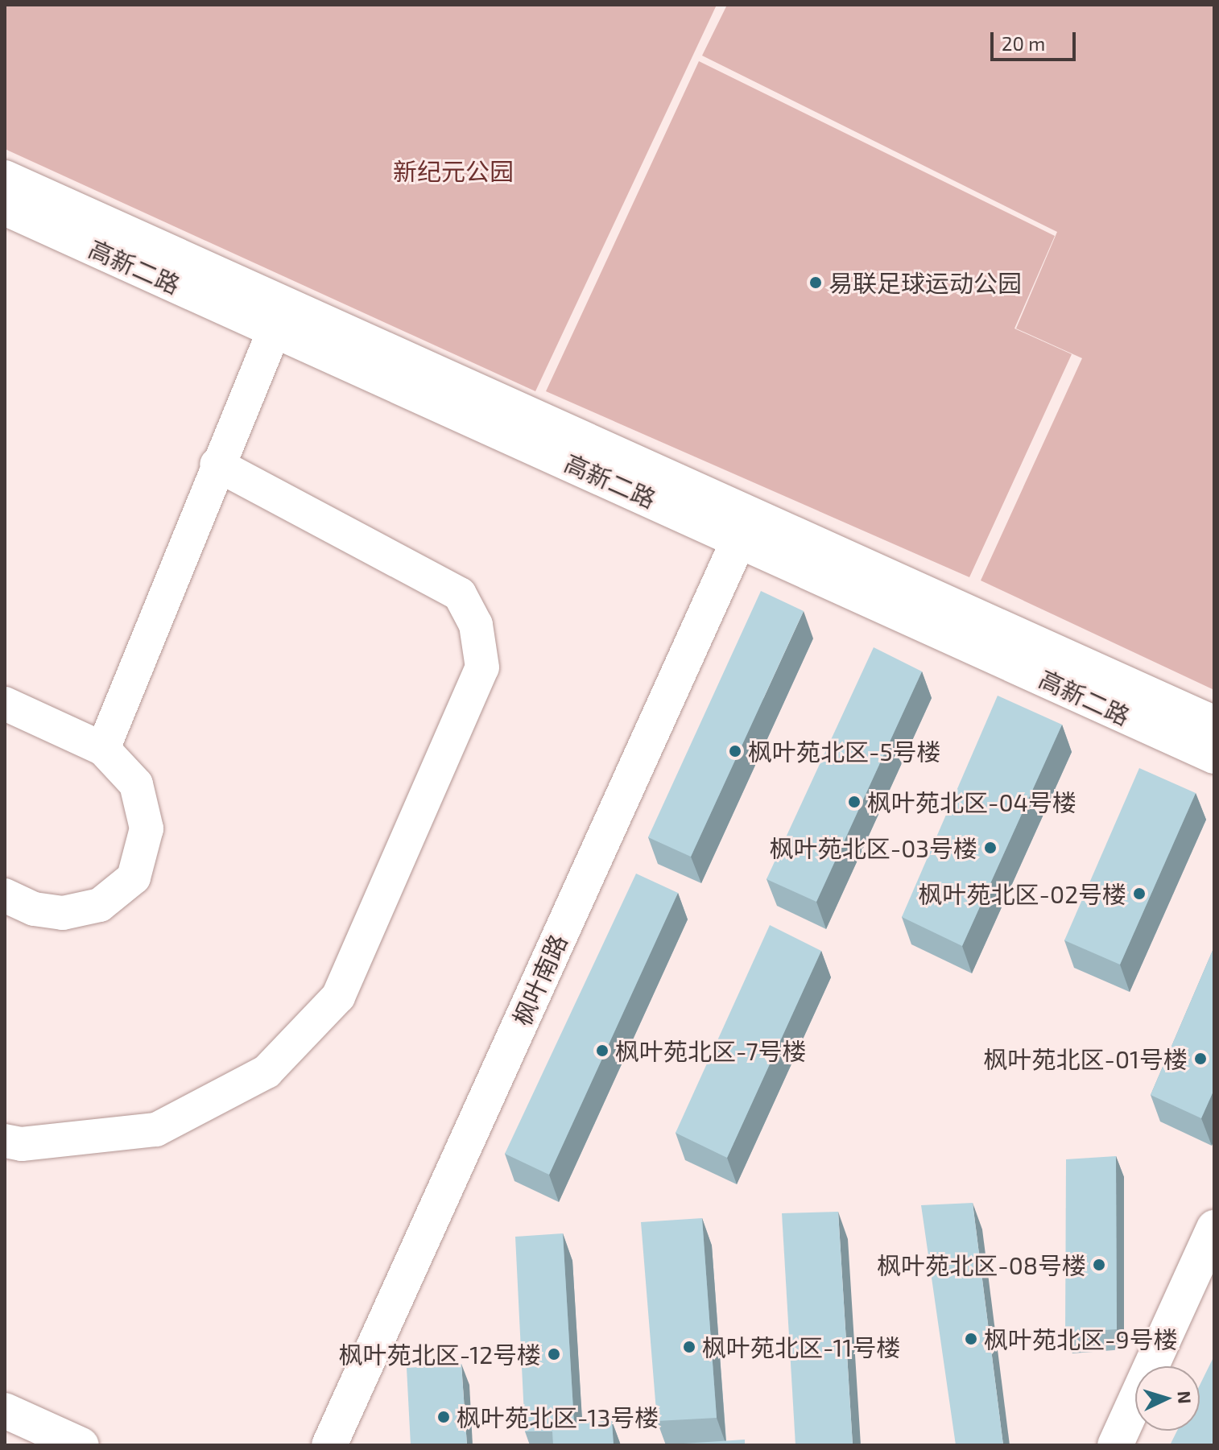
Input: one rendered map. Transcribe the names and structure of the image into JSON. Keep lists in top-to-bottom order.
{
  "streets": {
    "street": ["高新二路", "枫叶南路"]
  },
  "crossings": [
    ["高新二路", "枫叶南路"]
  ],
  "parks": ["新纪元公园"],
  "places": [
    "易联足球运动公园",
    "枫叶苑北区-5号楼",
    "枫叶苑北区-04号楼",
    "枫叶苑北区-03号楼",
    "枫叶苑北区-02号楼",
    "枫叶苑北区-7号楼",
    "枫叶苑北区-01号楼",
    "枫叶苑北区-08号楼",
    "枫叶苑北区-9号楼",
    "枫叶苑北区-11号楼",
    "枫叶苑北区-12号楼",
    "枫叶苑北区-13号楼"
  ],
  "scale_bar": "20 m",
  "north": "right"
}
